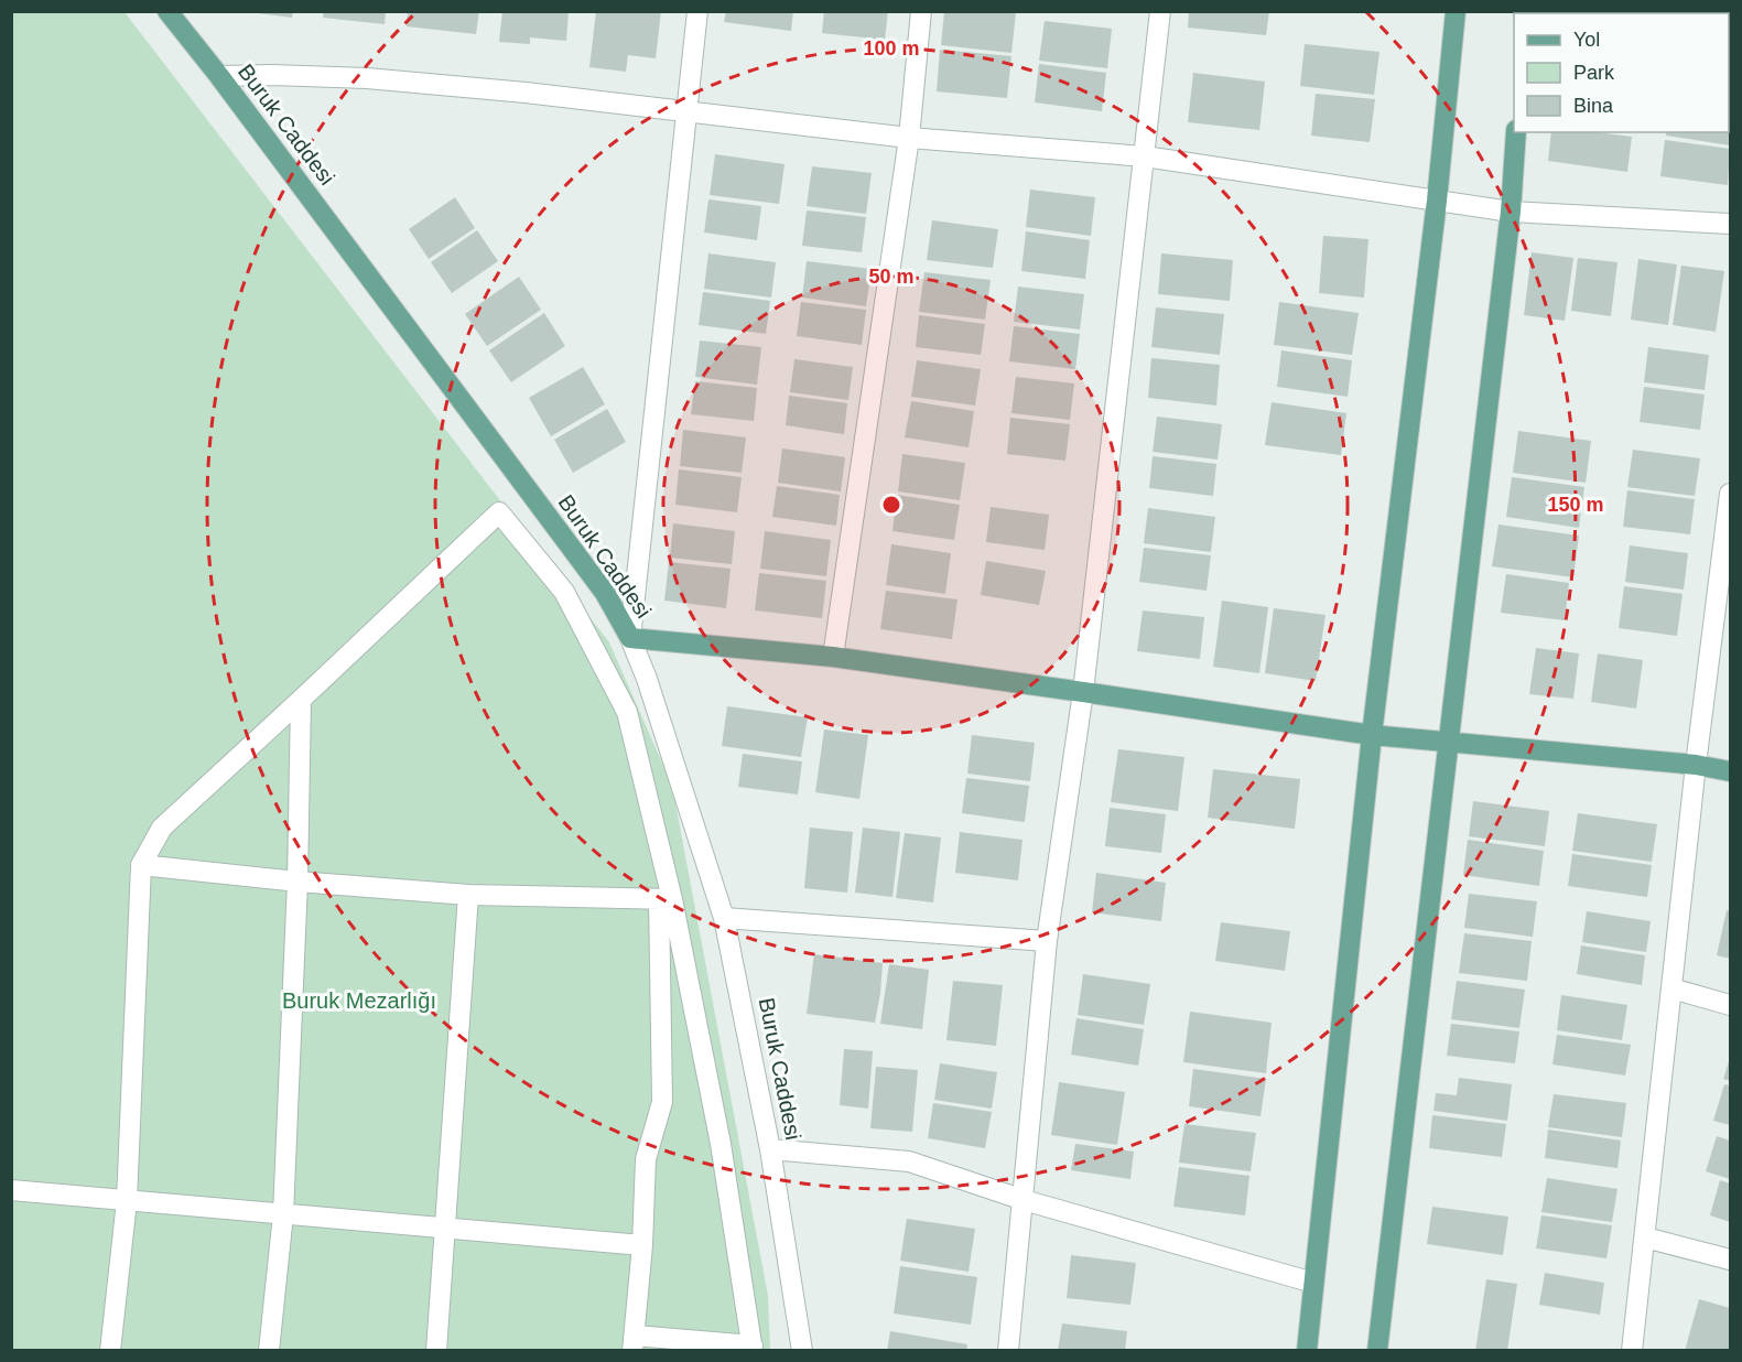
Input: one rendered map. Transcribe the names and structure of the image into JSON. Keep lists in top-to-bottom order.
{
  "streets": {
    "main road": ["Buruk Caddesi"]
  },
  "parks": ["Buruk Mezarlığı"],
  "legend": ["Yol", "Park", "Bina"],
  "rings": ["100 m", "50 m", "150 m"]
}
